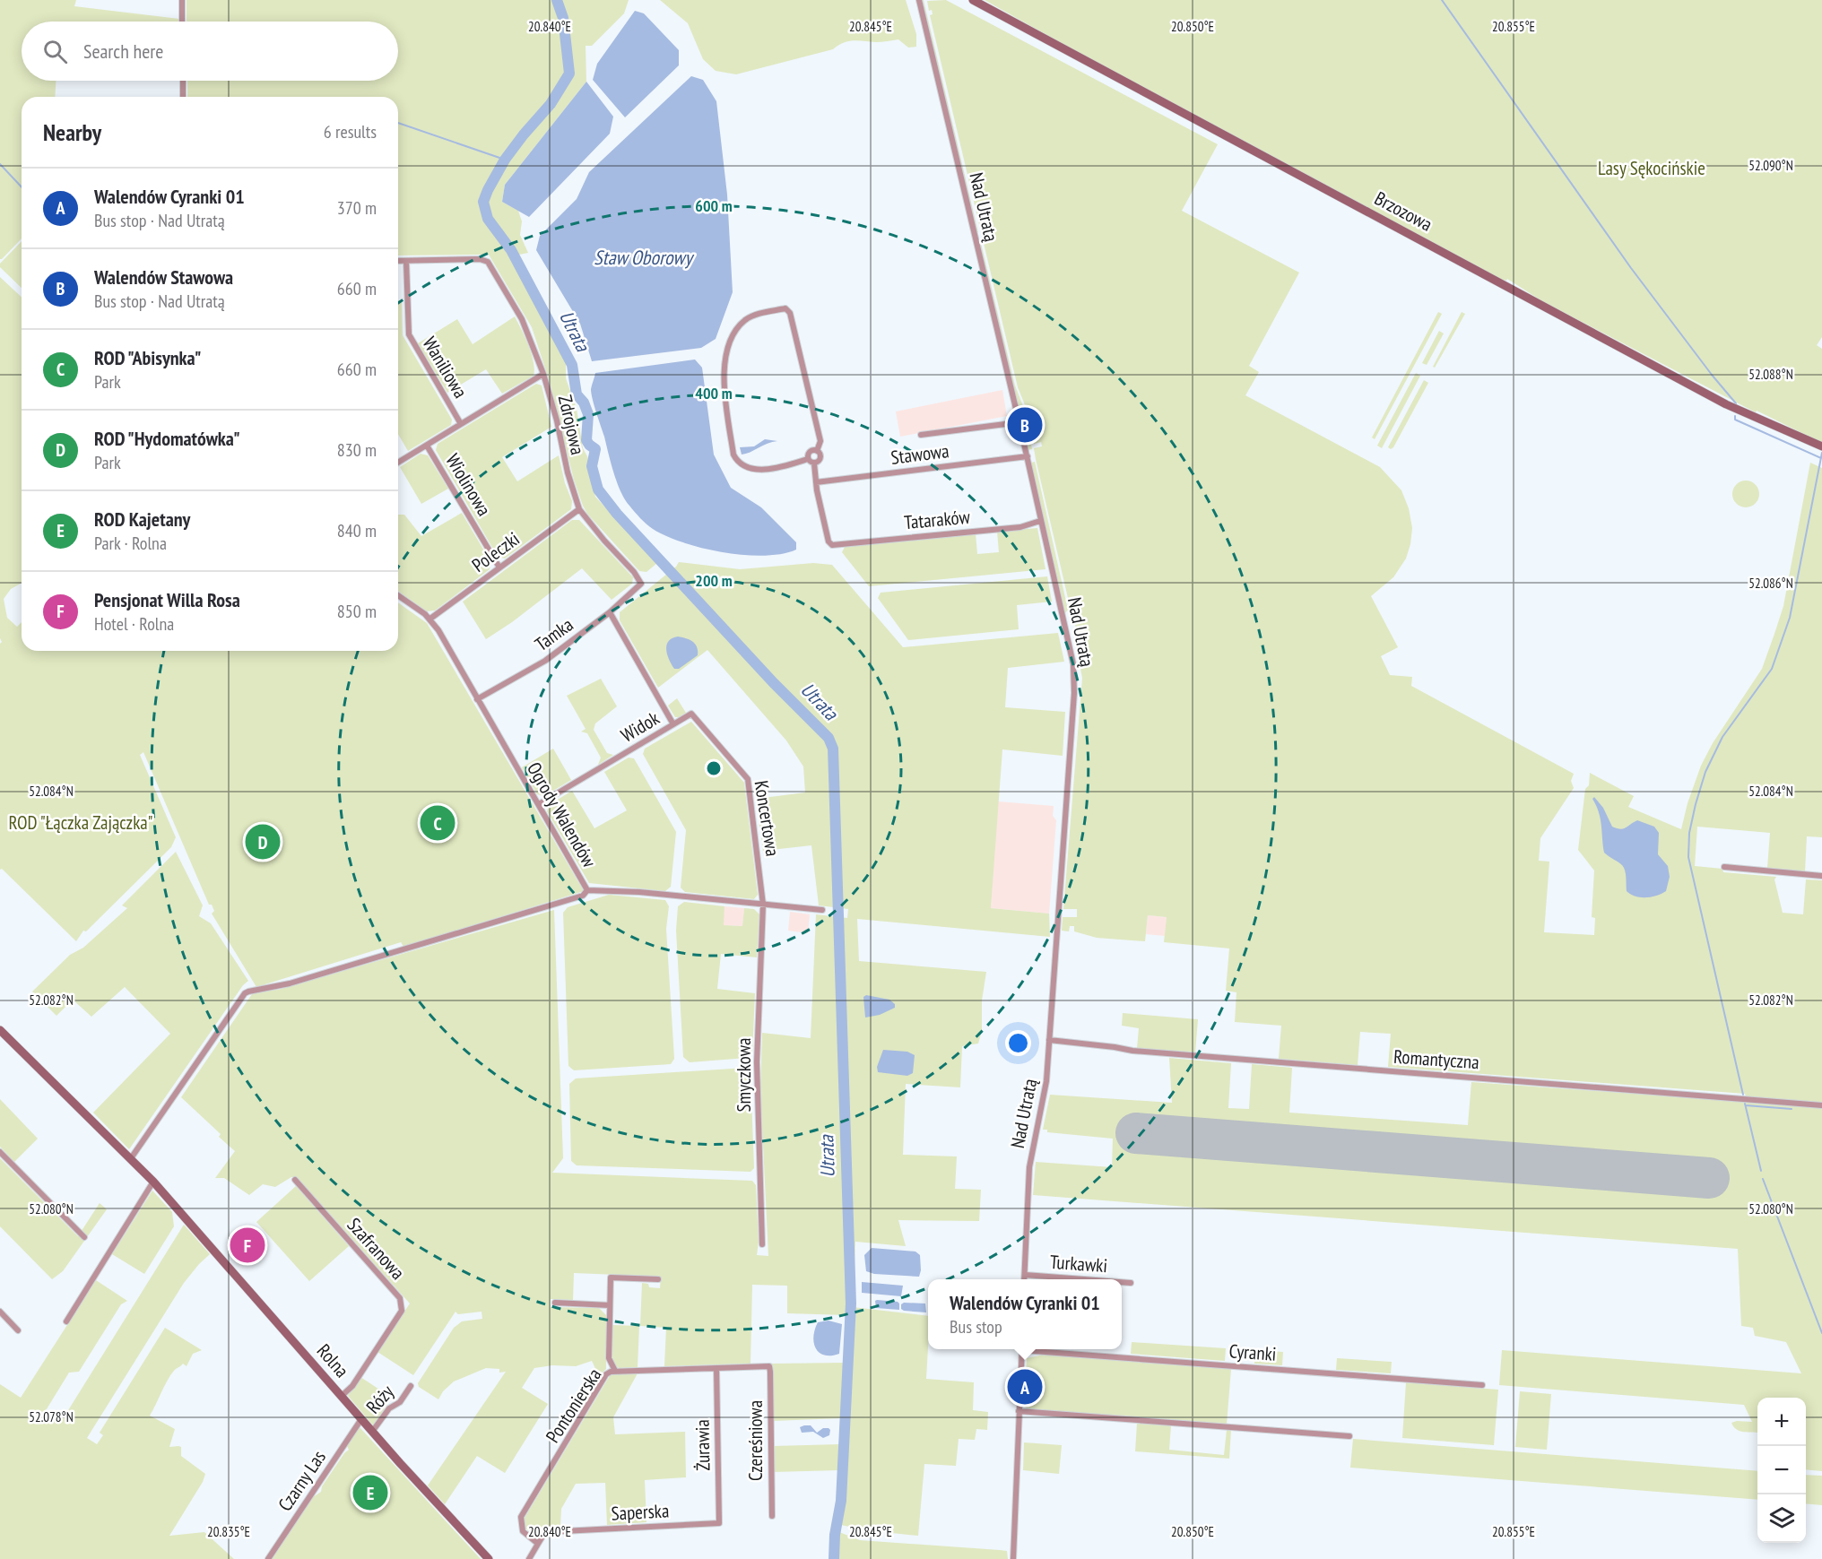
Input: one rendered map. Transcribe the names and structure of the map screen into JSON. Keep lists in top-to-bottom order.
{
  "streets": {
    "street": [
      "Nad Utratą",
      "Brzozowa",
      "Waniliowa",
      "Zdrojowa",
      "Stawowa",
      "Wiolinowa",
      "Tataraków",
      "Poleczki",
      "Tamka",
      "Widok",
      "Ogrody Walendów",
      "Koncertowa",
      "Romantyczna",
      "Smyczkowa",
      "Szafranowa",
      "Turkawki",
      "Cyranki",
      "Rolna",
      "Róży",
      "Pontonierska",
      "Czereśniowa",
      "Żurawia",
      "Czarny Las",
      "Saperska"
    ]
  },
  "crossings": [
    ["Nad Utratą", "Stawowa"],
    ["Nad Utratą", "Tataraków"],
    ["Nad Utratą", "Romantyczna"],
    ["Nad Utratą", "Turkawki"],
    ["Waniliowa", "Zdrojowa"],
    ["Zdrojowa", "Poleczki"],
    ["Zdrojowa", "Tamka"],
    ["Stawowa", "Tataraków"],
    ["Wiolinowa", "Poleczki"],
    ["Poleczki", "Ogrody Walendów"],
    ["Tamka", "Widok"],
    ["Tamka", "Ogrody Walendów"],
    ["Widok", "Ogrody Walendów"],
    ["Widok", "Koncertowa"],
    ["Ogrody Walendów", "Koncertowa"],
    ["Ogrody Walendów", "Smyczkowa"],
    ["Koncertowa", "Smyczkowa"],
    ["Szafranowa", "Rolna"],
    ["Rolna", "Róży"],
    ["Rolna", "Czarny Las"],
    ["Pontonierska", "Czereśniowa"],
    ["Pontonierska", "Żurawia"],
    ["Pontonierska", "Saperska"],
    ["Żurawia", "Saperska"]
  ],
  "water": ["Staw Oborowy", "Utrata"],
  "parks": ["Lasy Sękocińskie", "ROD \"Łączka Zajączka\""],
  "page": {
    "search": "Search here",
    "heading": ["Nearby", "6 results"],
    "list": [
      {
        "mark": "A",
        "name": "Walendów Cyranki 01",
        "note": "Bus stop · Nad Utratą",
        "value": "370 m"
      },
      {
        "mark": "B",
        "name": "Walendów Stawowa",
        "note": "Bus stop · Nad Utratą",
        "value": "660 m"
      },
      {
        "mark": "C",
        "name": "ROD \"Abisynka\"",
        "note": "Park",
        "value": "660 m"
      },
      {
        "mark": "D",
        "name": "ROD \"Hydomatówka\"",
        "note": "Park",
        "value": "830 m"
      },
      {
        "mark": "E",
        "name": "ROD Kajetany",
        "note": "Park · Rolna",
        "value": "840 m"
      },
      {
        "mark": "F",
        "name": "Pensjonat Willa Rosa",
        "note": "Hotel · Rolna",
        "value": "850 m"
      }
    ],
    "pins": [
      "B",
      "C",
      "D",
      "F",
      "A",
      "E"
    ],
    "popup": ["Walendów Cyranki 01", "Bus stop"],
    "map_buttons": ["+", "−"]
  },
  "coordinates": [
    "20.840°E",
    "20.845°E",
    "20.850°E",
    "20.855°E",
    "52.090°N",
    "52.088°N",
    "52.086°N",
    "52.084°N",
    "52.082°N",
    "52.080°N",
    "52.078°N",
    "20.835°E"
  ],
  "rings": ["600 m", "400 m", "200 m"]
}
